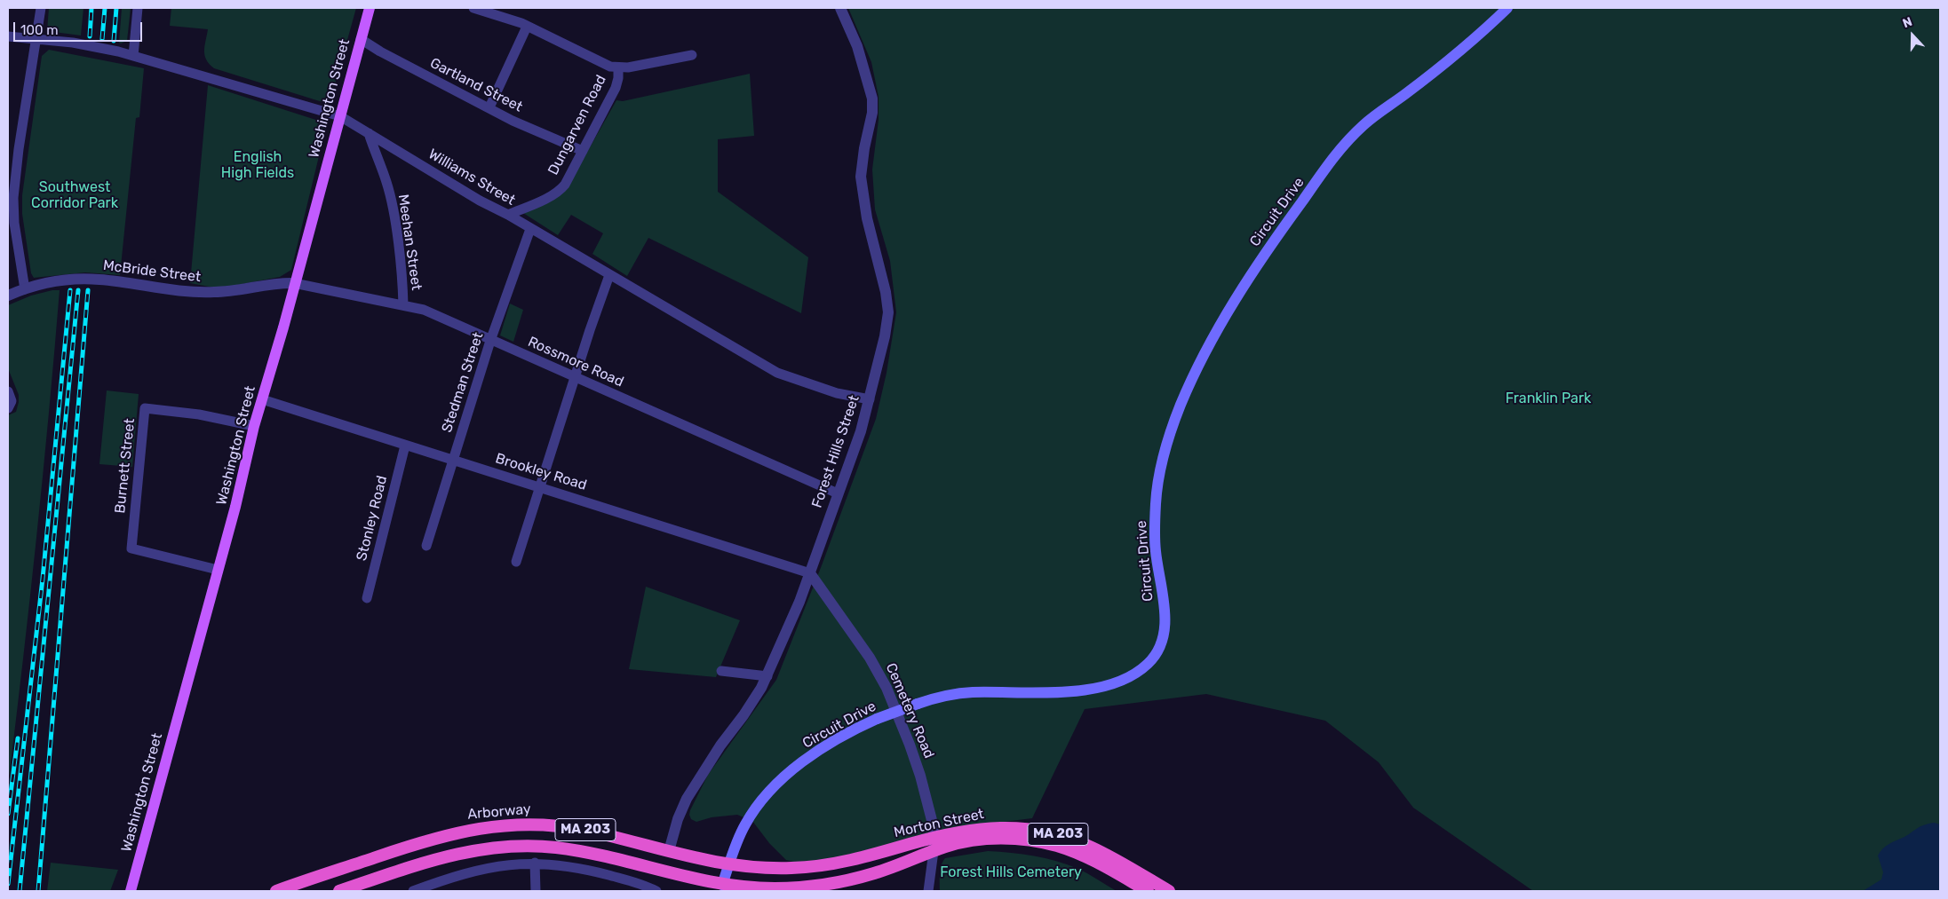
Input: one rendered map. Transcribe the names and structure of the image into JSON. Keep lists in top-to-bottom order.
{
  "streets": {
    "highway": ["Arborway", "Morton Street", "MA 203"],
    "main road": ["Washington Street", "Circuit Drive"],
    "street": [
      "Gartland Street",
      "Dungarven Road",
      "Williams Street",
      "Meehan Street",
      "McBride Street",
      "Rossmore Road",
      "Stedman Street",
      "Forest Hills Street",
      "Burnett Street",
      "Brookley Road",
      "Stonley Road",
      "Cemetery Road"
    ]
  },
  "crossings": [
    ["Gartland Street", "Washington Street"],
    ["Gartland Street", "Dungarven Road"],
    ["Washington Street", "Williams Street"],
    ["Washington Street", "McBride Street"],
    ["Washington Street", "Rossmore Road"],
    ["Washington Street", "Burnett Street"],
    ["Washington Street", "Brookley Road"],
    ["Dungarven Road", "Williams Street"],
    ["Williams Street", "Meehan Street"],
    ["Williams Street", "Stedman Street"],
    ["Williams Street", "Forest Hills Street"],
    ["Circuit Drive", "Arborway"],
    ["Circuit Drive", "Morton Street"],
    ["Circuit Drive", "MA 203"],
    ["Meehan Street", "Rossmore Road"],
    ["McBride Street", "Rossmore Road"],
    ["Rossmore Road", "Stedman Street"],
    ["Rossmore Road", "Forest Hills Street"],
    ["Stedman Street", "Brookley Road"],
    ["Forest Hills Street", "Brookley Road"],
    ["Forest Hills Street", "Cemetery Road"],
    ["Forest Hills Street", "Arborway"],
    ["Brookley Road", "Stonley Road"],
    ["Brookley Road", "Cemetery Road"],
    ["Cemetery Road", "Morton Street"],
    ["Arborway", "Morton Street"],
    ["Morton Street", "MA 203"]
  ],
  "parks": [
    "English High Fields",
    "Southwest Corridor Park",
    "Franklin Park",
    "Forest Hills Cemetery"
  ],
  "scale_bar": "100 m",
  "north": "top"
}
